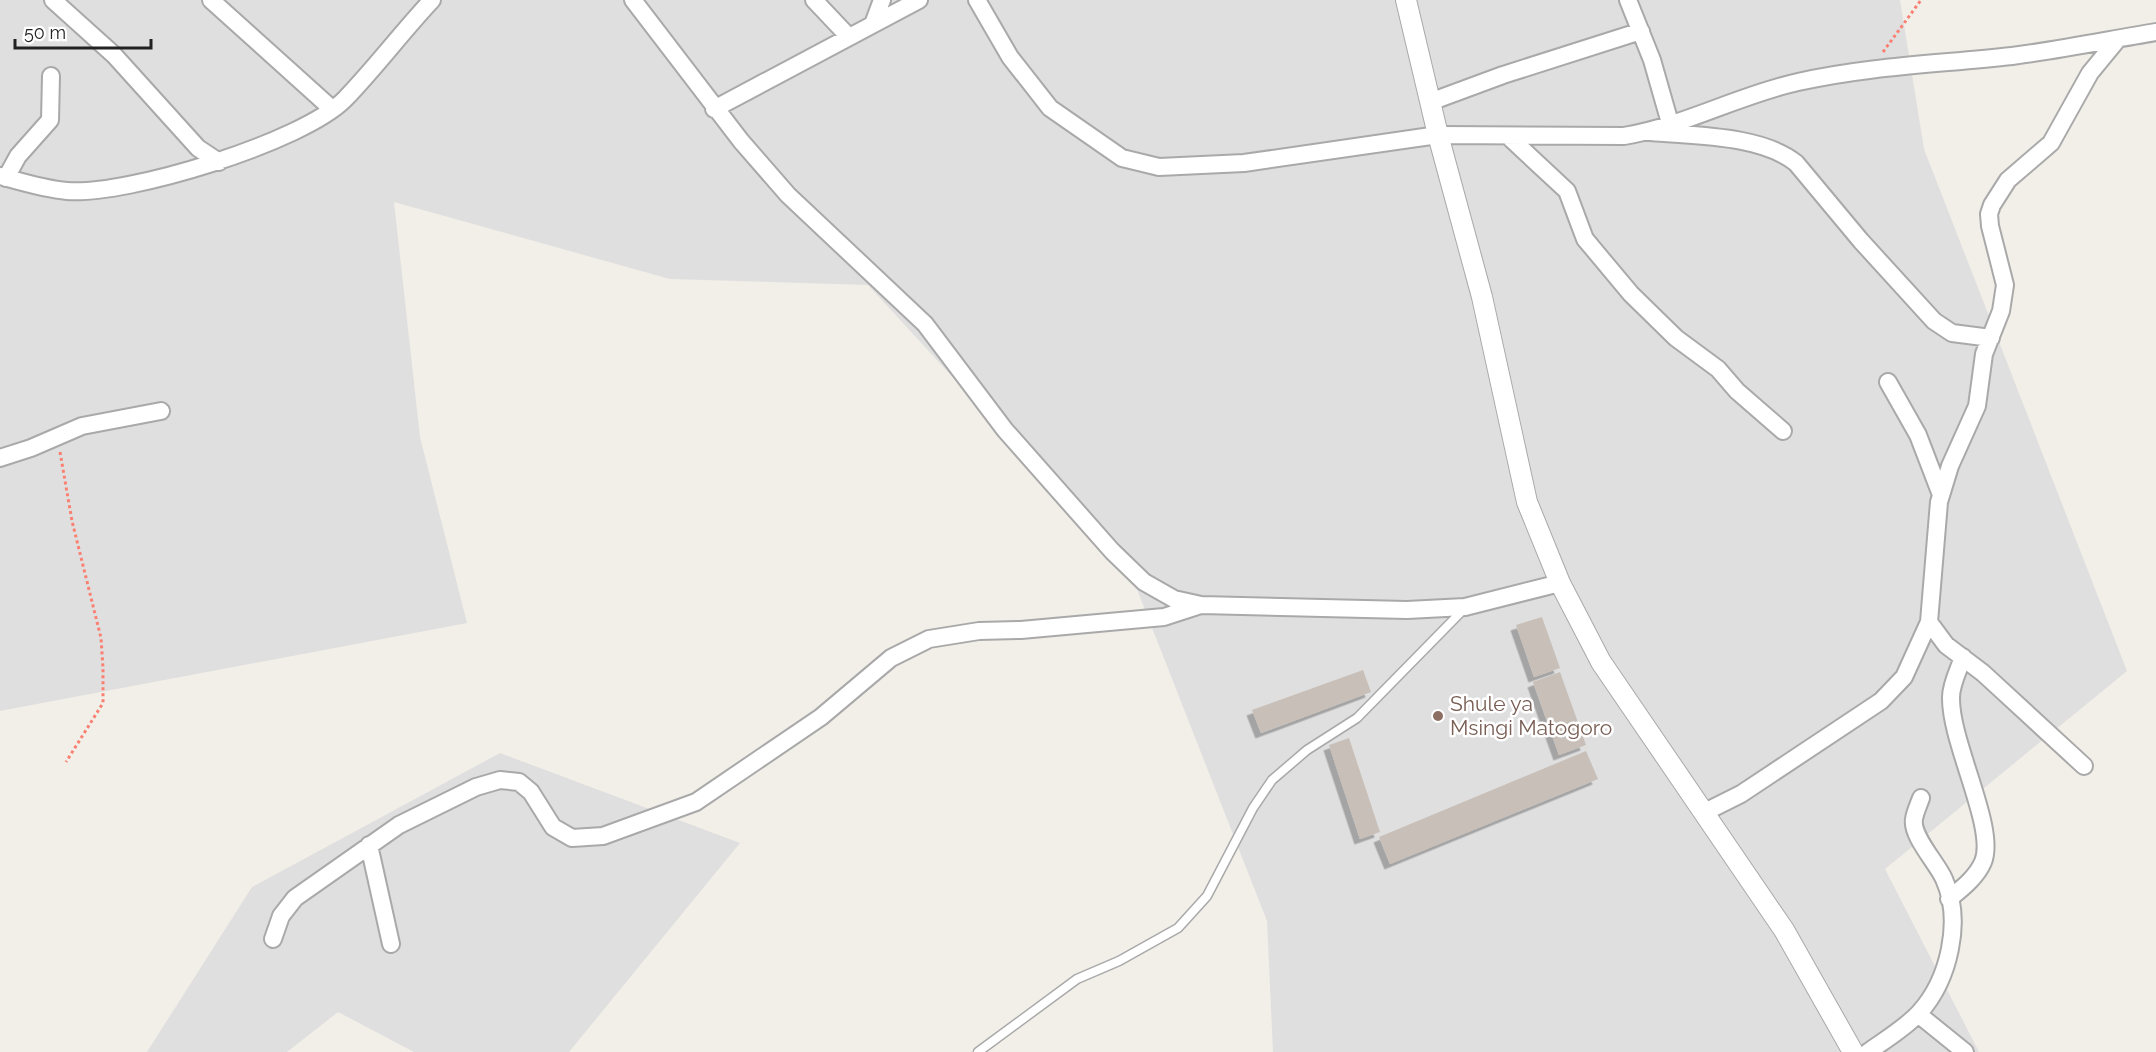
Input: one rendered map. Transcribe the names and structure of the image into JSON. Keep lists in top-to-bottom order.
{
  "places": ["Shule ya Msingi Matogoro"],
  "scale_bar": "50 m"
}
